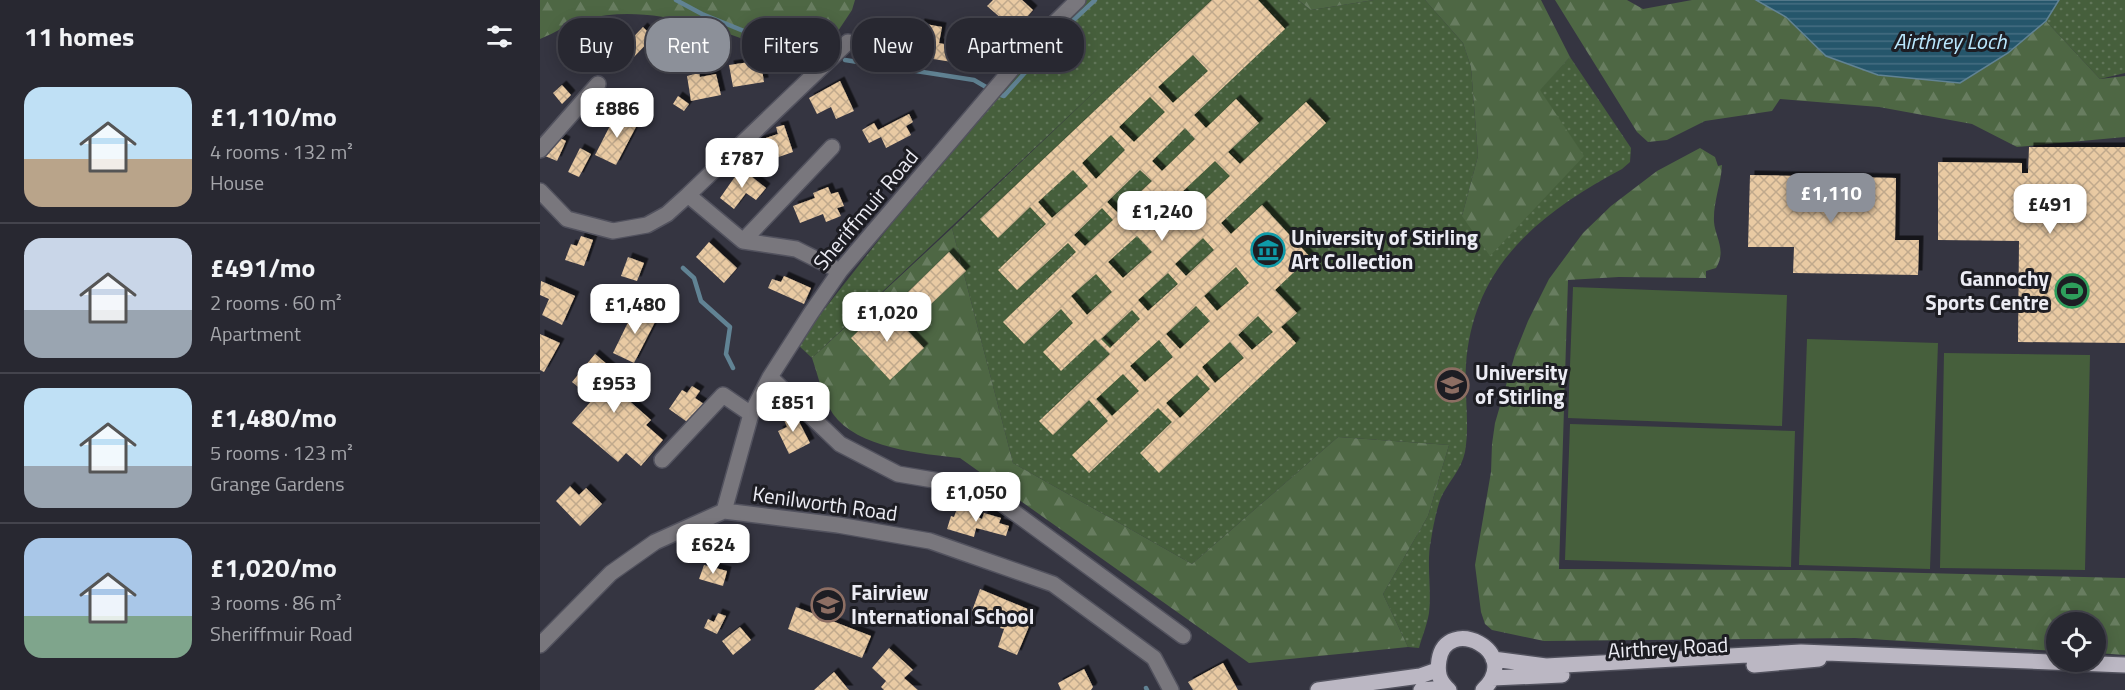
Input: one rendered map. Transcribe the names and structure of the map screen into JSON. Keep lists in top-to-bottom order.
{
  "streets": {
    "main road": ["Airthrey Road"],
    "street": ["Sheriffmuir Road", "Kenilworth Road"]
  },
  "crossings": [
    ["Sheriffmuir Road", "Kenilworth Road"]
  ],
  "water": ["Airthrey Loch"],
  "places": {
    "museum": ["University of Stirling Art Collection"],
    "sports": ["Gannochy Sports Centre"],
    "school or university": ["University of Stirling", "Fairview International School"]
  },
  "page": {
    "heading": "11 homes",
    "chip": [
      "Buy",
      "Rent",
      "Filters",
      "New",
      "Apartment"
    ],
    "list": [
      {
        "name": "£1,110/mo",
        "note": "4 rooms · 132 m² · House"
      },
      {
        "name": "£491/mo",
        "note": "2 rooms · 60 m² · Apartment"
      },
      {
        "name": "£1,480/mo",
        "note": "5 rooms · 123 m² · Grange Gardens"
      },
      {
        "name": "£1,020/mo",
        "note": "3 rooms · 86 m² · Sheriffmuir Road"
      }
    ],
    "price": [
      "£886",
      "£787",
      "£1,110",
      "£491",
      "£1,240",
      "£1,480",
      "£1,020",
      "£953",
      "£851",
      "£1,050",
      "£624"
    ]
  }
}
